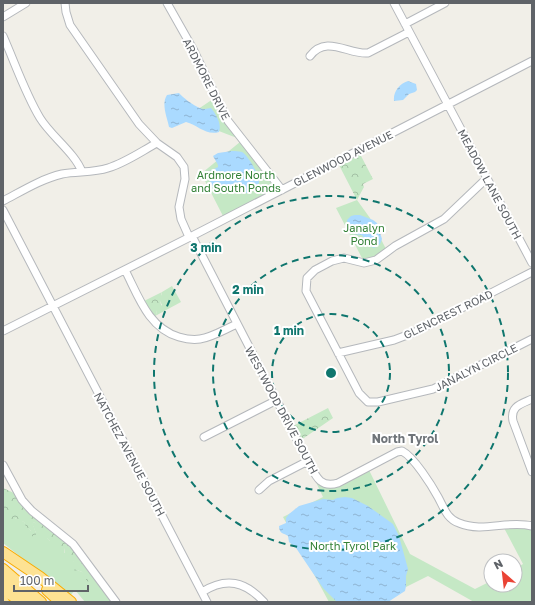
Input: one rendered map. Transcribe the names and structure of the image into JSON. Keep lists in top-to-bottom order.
{
  "streets": {
    "street": [
      "ARDMORE DRIVE",
      "GLENWOOD AVENUE",
      "MEADOW LANE SOUTH",
      "GLENCREST ROAD",
      "JANALYN CIRCLE",
      "WESTWOOD DRIVE SOUTH",
      "NATCHEZ AVENUE SOUTH"
    ]
  },
  "crossings": [
    ["ARDMORE DRIVE", "GLENWOOD AVENUE"],
    ["GLENWOOD AVENUE", "MEADOW LANE SOUTH"],
    ["GLENWOOD AVENUE", "WESTWOOD DRIVE SOUTH"],
    ["GLENWOOD AVENUE", "NATCHEZ AVENUE SOUTH"],
    ["MEADOW LANE SOUTH", "JANALYN CIRCLE"],
    ["GLENCREST ROAD", "JANALYN CIRCLE"]
  ],
  "districts": ["North Tyrol"],
  "parks": ["Ardmore North and South Ponds", "Janalyn Pond", "North Tyrol Park"],
  "scale_bar": "100 m",
  "north": "top left",
  "rings": ["3 min", "2 min", "1 min"]
}
